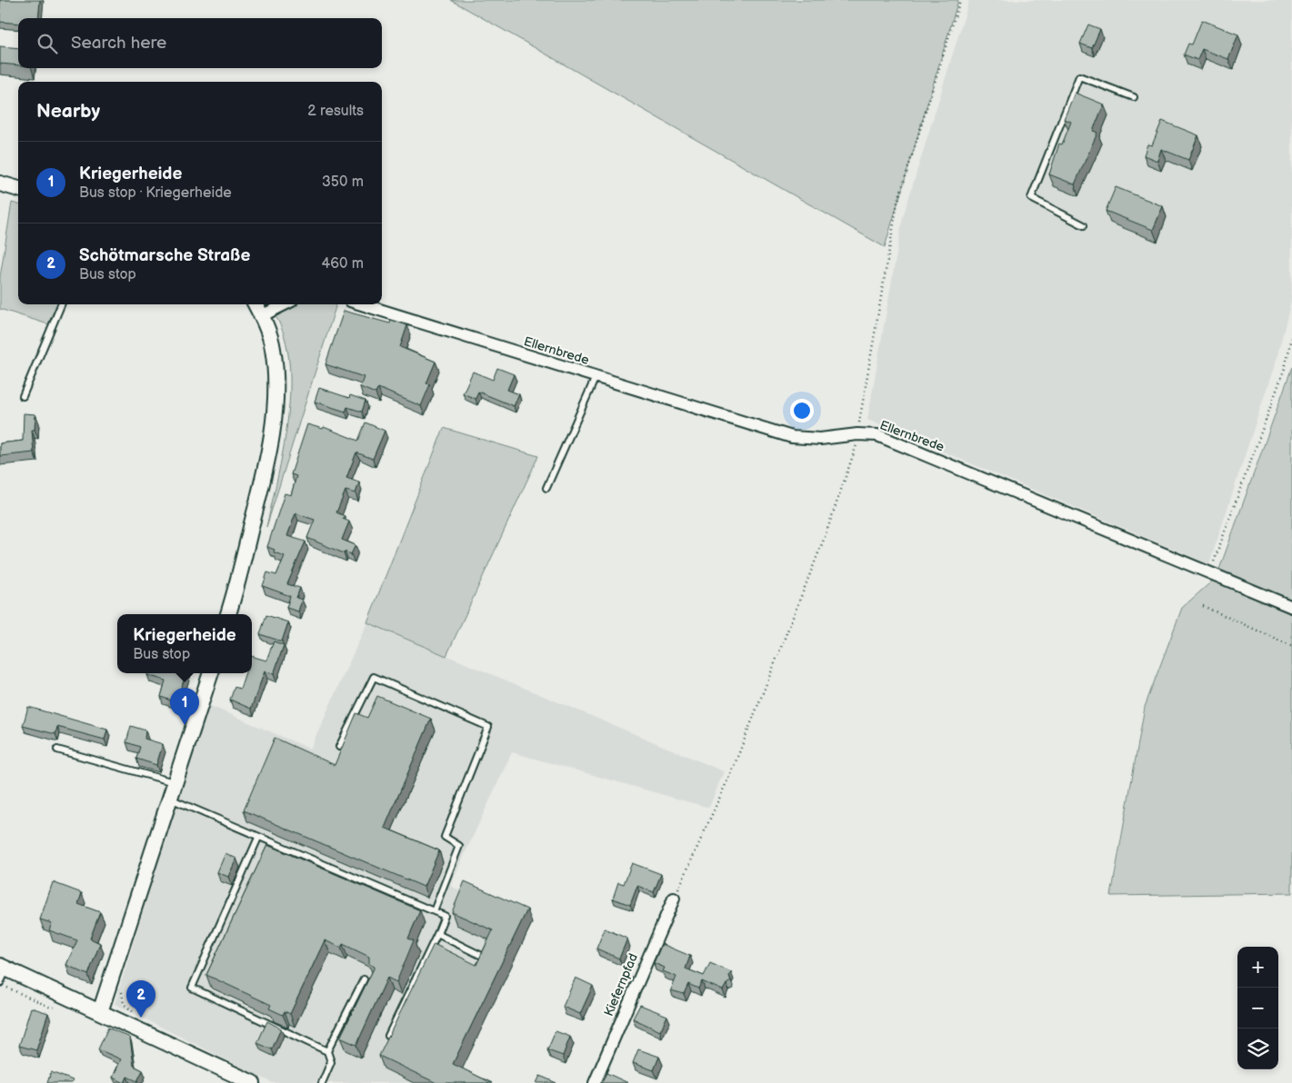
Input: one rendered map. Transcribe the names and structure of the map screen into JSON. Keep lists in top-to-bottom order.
{
  "streets": {
    "street": ["Ellernbrede", "Kiefernpfad"]
  },
  "page": {
    "search": "Search here",
    "heading": ["Nearby", "2 results"],
    "list": [
      {
        "mark": "1",
        "name": "Kriegerheide",
        "note": "Bus stop · Kriegerheide",
        "value": "350 m"
      },
      {
        "mark": "2",
        "name": "Schötmarsche Straße",
        "note": "Bus stop",
        "value": "460 m"
      }
    ],
    "popup": ["Kriegerheide", "Bus stop"],
    "pins": ["1", "2"],
    "map_buttons": ["+", "−"]
  }
}
